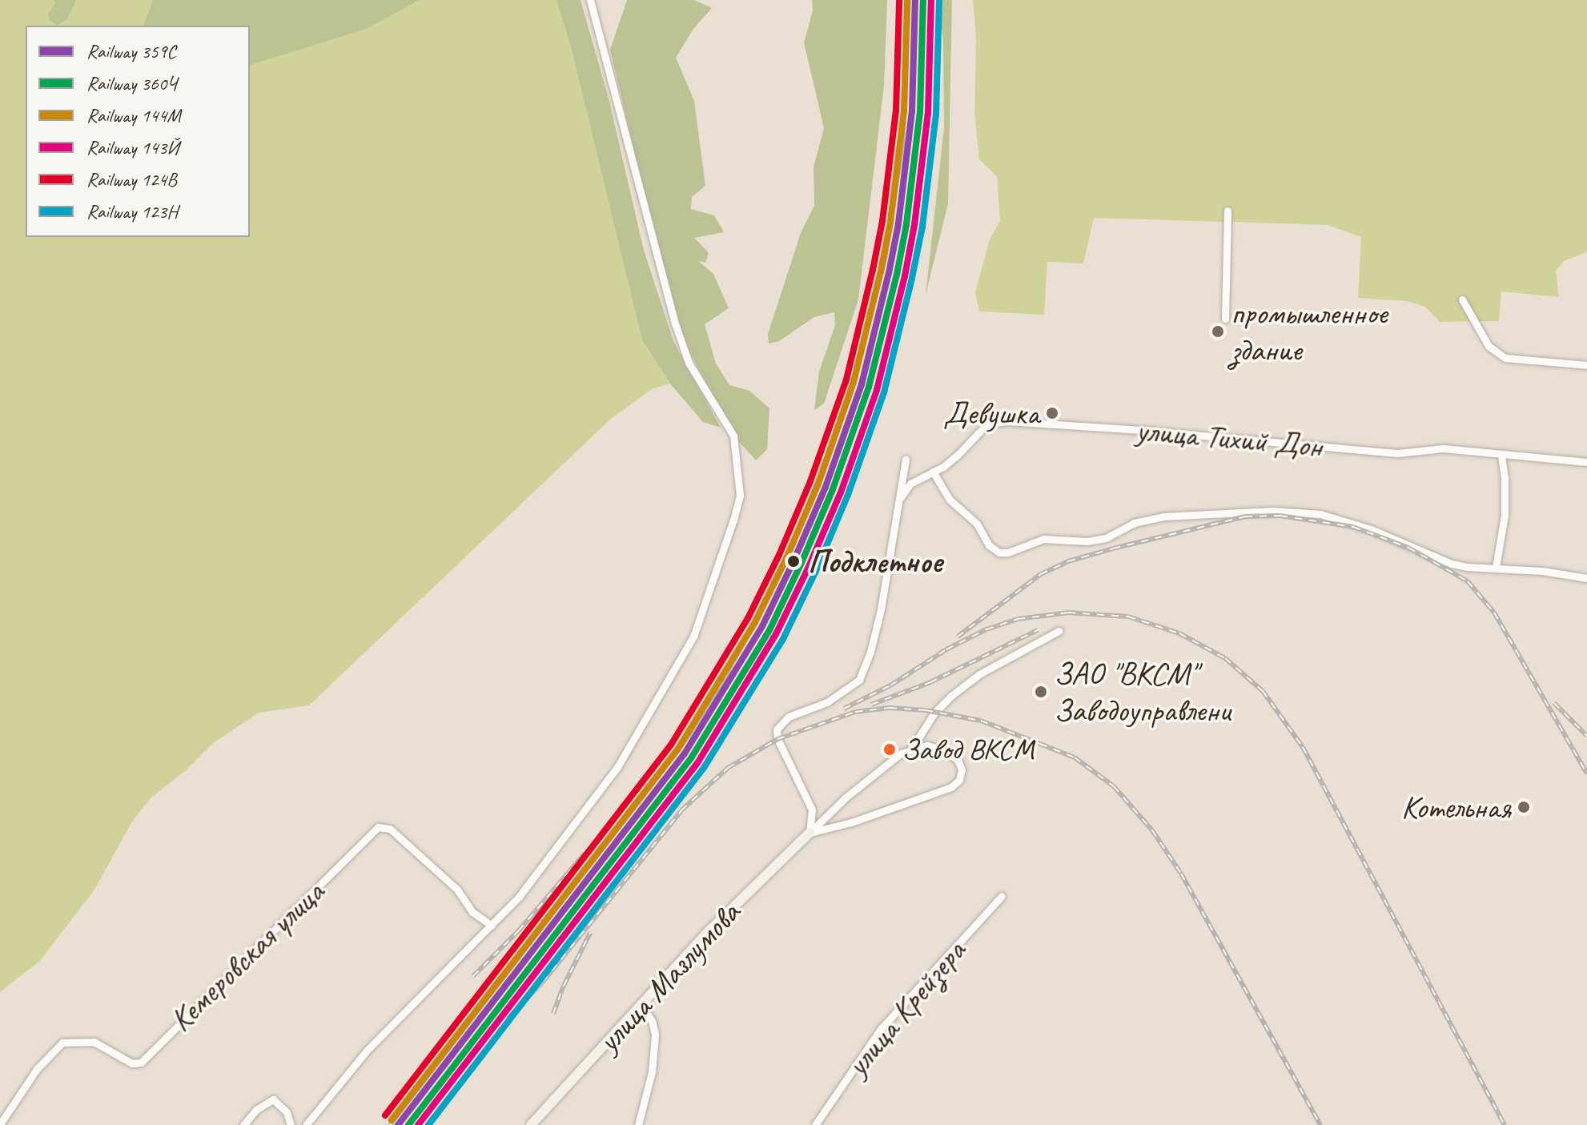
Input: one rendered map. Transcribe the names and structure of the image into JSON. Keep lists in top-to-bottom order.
{
  "streets": {
    "street": [
      "улица Тихий Дон",
      "Кемеровская улица",
      "улица Мазлумова",
      "улица Крейзера"
    ]
  },
  "places": [
    "промышленное здание",
    "Девушка",
    "Подклетное",
    "ЗАО \"ВКСМ\" Заводоуправлени",
    "Завод ВКСМ",
    "Котельная"
  ],
  "lines": [
    "rail line 359С",
    "rail line 360Ч",
    "rail line 144М",
    "rail line 124В",
    "rail line 143Й",
    "rail line 123Н"
  ],
  "legend": [
    "Railway 359С",
    "Railway 360Ч",
    "Railway 144М",
    "Railway 143Й",
    "Railway 124В",
    "Railway 123Н"
  ]
}
